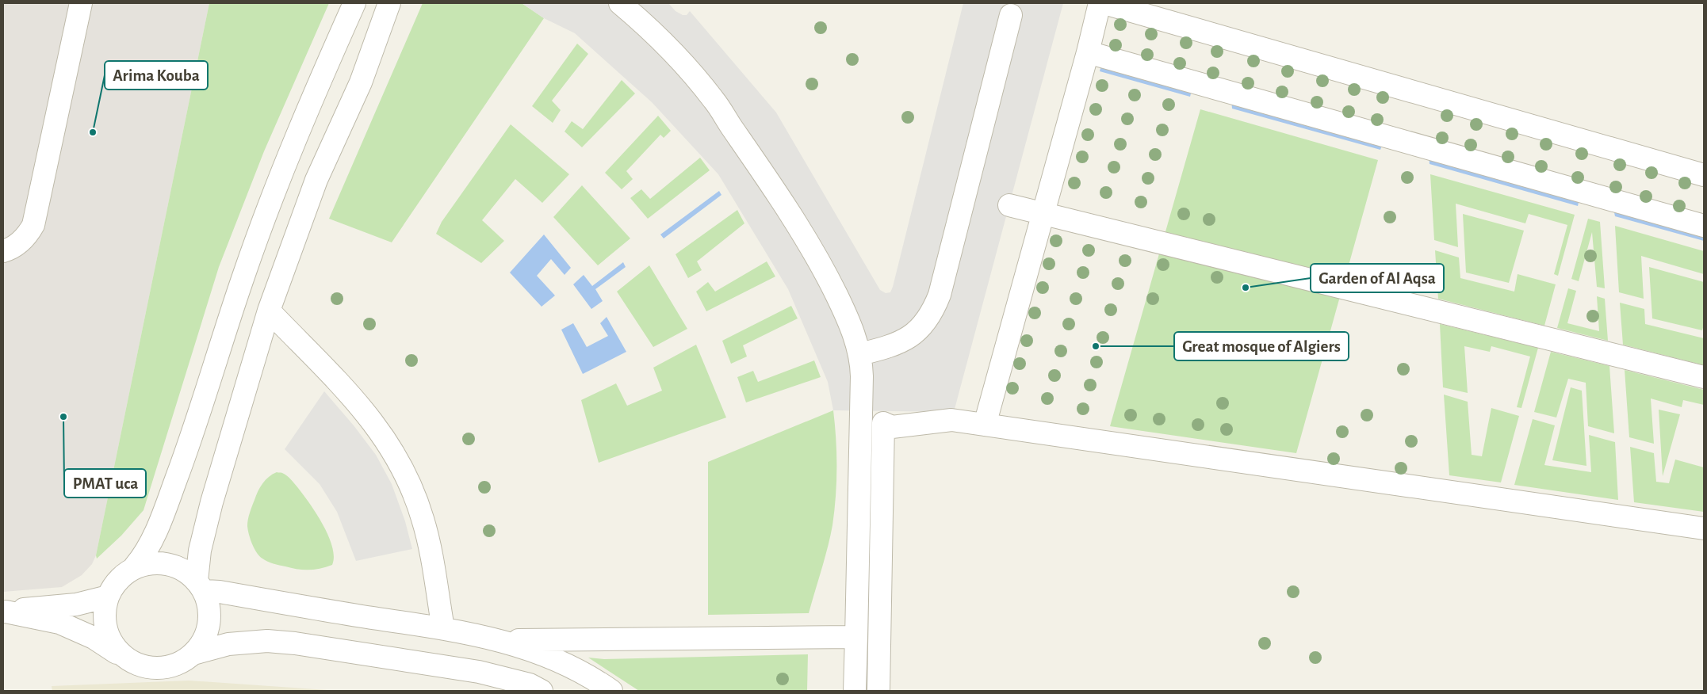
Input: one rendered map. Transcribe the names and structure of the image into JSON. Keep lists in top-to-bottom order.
{
  "places": [
    "Arima Kouba",
    "Garden of Al Aqsa",
    "Great mosque of Algiers",
    "PMAT uca"
  ]
}
